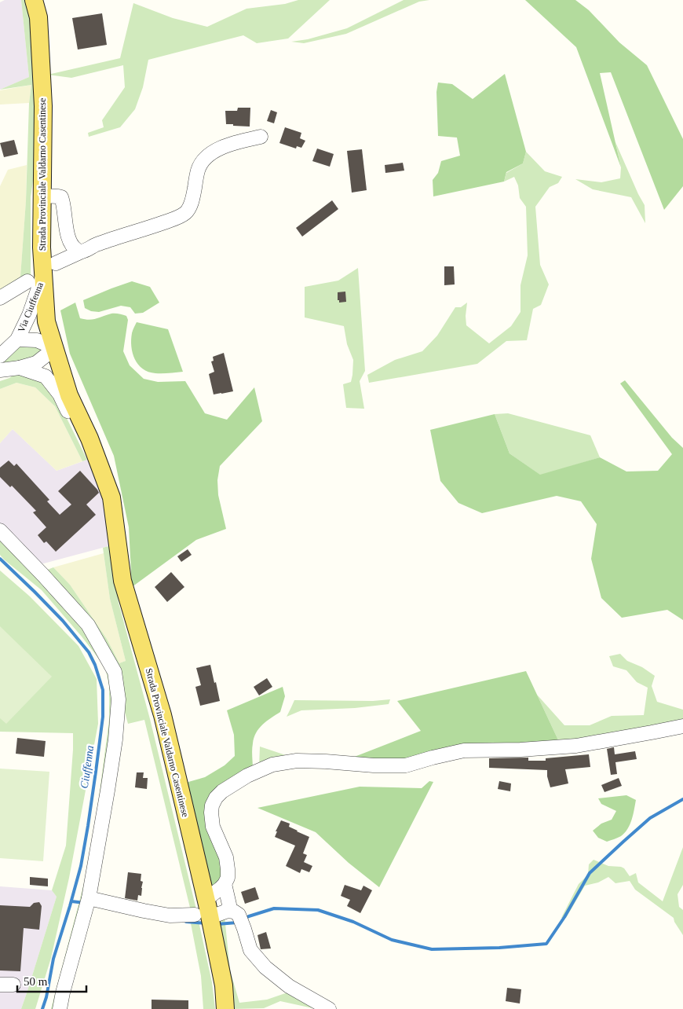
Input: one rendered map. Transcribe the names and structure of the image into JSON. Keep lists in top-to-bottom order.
{
  "streets": {
    "main road": ["Strada Provinciale Valdarno Casentinese"],
    "street": ["Via Ciuffenna"]
  },
  "crossings": [
    ["Strada Provinciale Valdarno Casentinese", "Via Ciuffenna"]
  ],
  "water": ["Ciuffenna"],
  "scale_bar": "50 m"
}
